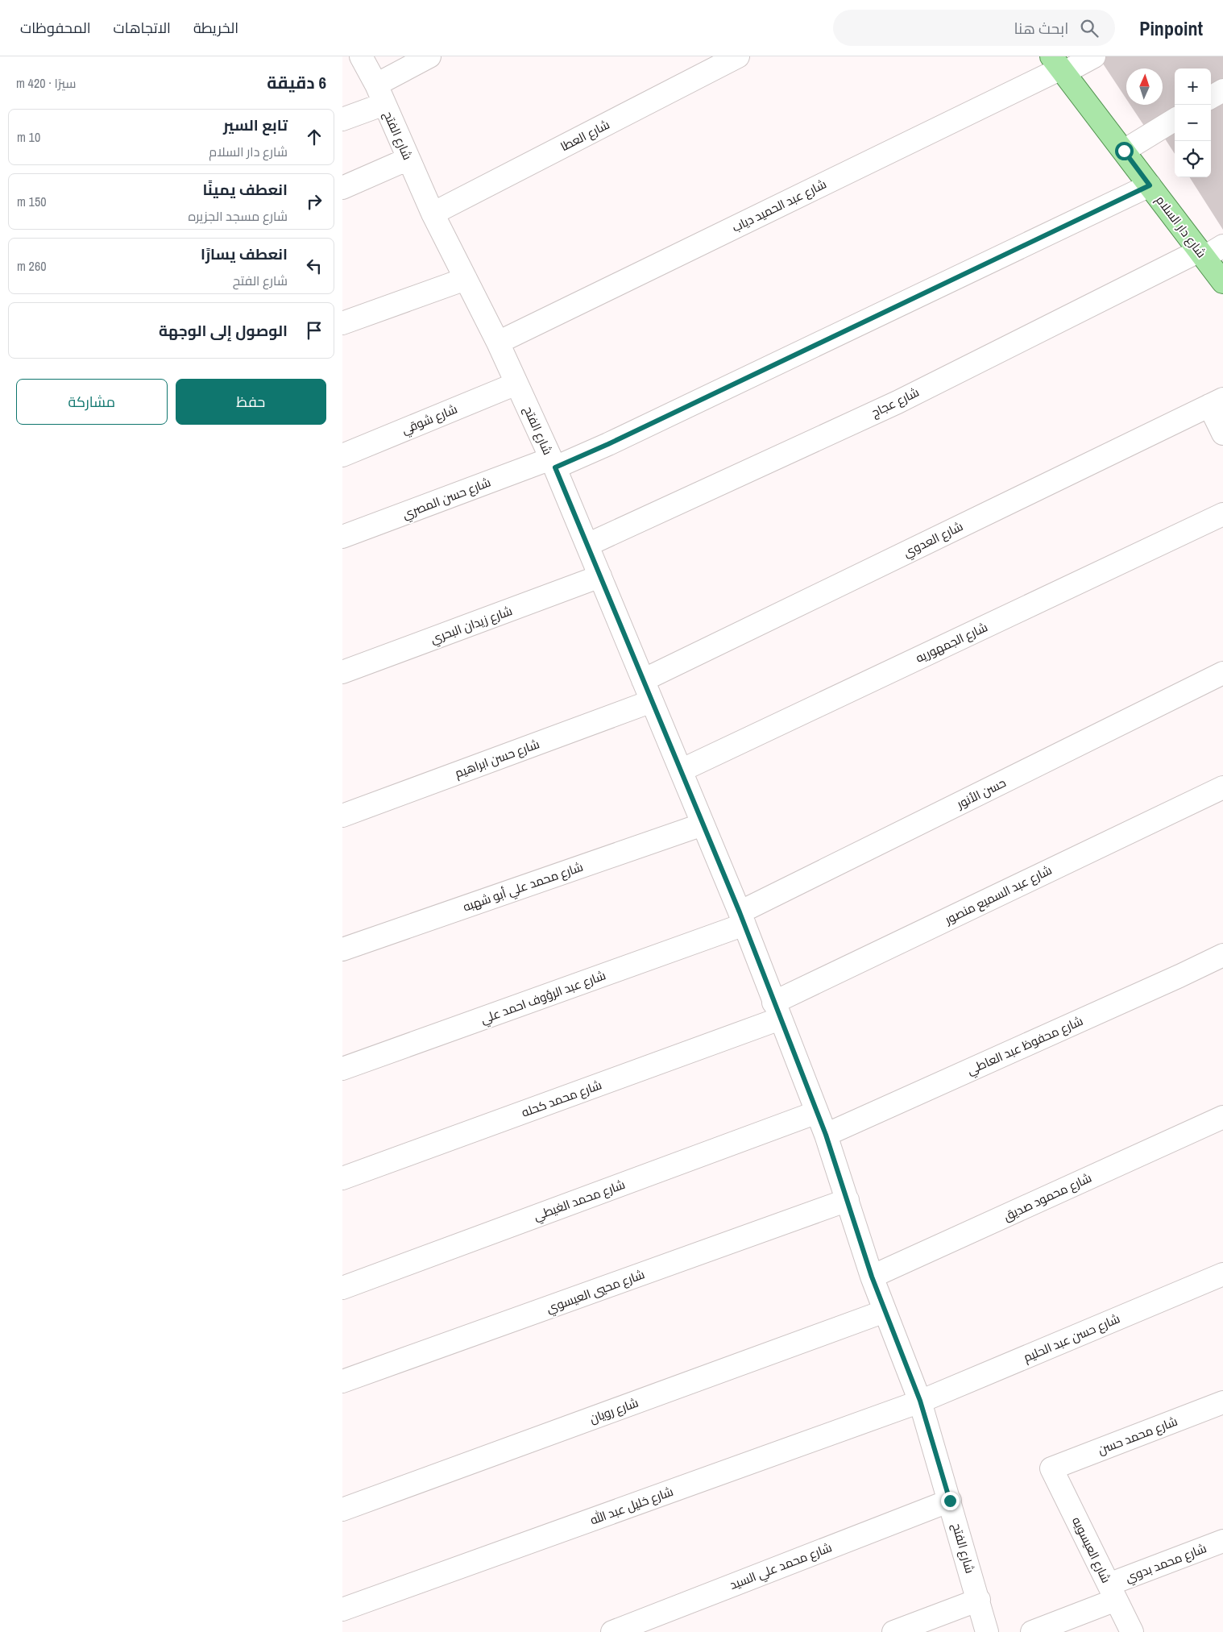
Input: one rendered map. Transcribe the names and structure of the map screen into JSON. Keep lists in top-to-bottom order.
{
  "streets": {
    "main road": ["شارع دار السلام"],
    "street": [
      "شارع الفتح",
      "شارع العطا",
      "شارع عبد الحميد دياب",
      "شارع عجاج",
      "شارع شوقي",
      "شارع حسن المصري",
      "شارع العدوي",
      "شارع زيدان البحري",
      "شارع الجمهوريه",
      "شارع حسن ابراهيم",
      "حسن الأنور",
      "شارع محمد علي أبو شهبه",
      "شارع عبد السميع منصور",
      "شارع عبد الرؤوف احمد علي",
      "شارع محفوظ عبد العاطي",
      "شارع محمد كحله",
      "شارع محمود صديق",
      "شارع محمد الغيطي",
      "شارع محيي العيسوي",
      "شارع حسن عبد الحليم",
      "شارع رويان",
      "شارع محمد حسن",
      "شارع خليل عبد الله",
      "شارع العيسويه",
      "شارع محمد بدوي",
      "شارع محمد علي السيد"
    ]
  },
  "crossings": [
    ["شارع الفتح", "شارع العطا"],
    ["شارع الفتح", "شارع عبد الحميد دياب"],
    ["شارع الفتح", "شارع عجاج"],
    ["شارع الفتح", "شارع شوقي"],
    ["شارع الفتح", "شارع حسن المصري"],
    ["شارع الفتح", "شارع العدوي"],
    ["شارع الفتح", "شارع زيدان البحري"],
    ["شارع الفتح", "شارع الجمهوريه"],
    ["شارع الفتح", "شارع حسن ابراهيم"],
    ["شارع الفتح", "حسن الأنور"],
    ["شارع الفتح", "شارع محمد علي أبو شهبه"],
    ["شارع الفتح", "شارع عبد السميع منصور"],
    ["شارع الفتح", "شارع عبد الرؤوف احمد علي"],
    ["شارع الفتح", "شارع محفوظ عبد العاطي"],
    ["شارع الفتح", "شارع محمد كحله"],
    ["شارع الفتح", "شارع محمود صديق"],
    ["شارع الفتح", "شارع محمد الغيطي"],
    ["شارع الفتح", "شارع محيي العيسوي"],
    ["شارع الفتح", "شارع حسن عبد الحليم"],
    ["شارع الفتح", "شارع رويان"],
    ["شارع الفتح", "شارع خليل عبد الله"],
    ["شارع الفتح", "شارع محمد علي السيد"],
    ["شارع عبد الحميد دياب", "شارع دار السلام"],
    ["شارع دار السلام", "شارع عجاج"],
    ["شارع دار السلام", "شارع حسن المصري"],
    ["حسن الأنور", "شارع عبد الرؤوف احمد علي"],
    ["شارع عبد السميع منصور", "شارع محمد كحله"],
    ["شارع حسن عبد الحليم", "شارع خليل عبد الله"],
    ["شارع محمد حسن", "شارع العيسويه"],
    ["شارع العيسويه", "شارع محمد بدوي"]
  ],
  "north": "top",
  "page": {
    "header": "Pinpoint",
    "search": "ابحث هنا",
    "nav": ["الخريطة", "الاتجاهات", "المحفوظات"],
    "heading": ["6 دقيقة", "سيرًا · 420 m"],
    "map_buttons": ["+", "−"],
    "list": [
      ["تابع السير", "شارع دار السلام", "10 m"],
      ["انعطف يمينًا", "شارع مسجد الجزيره", "150 m"],
      ["انعطف يسارًا", "شارع الفتح", "260 m"],
      "الوصول إلى الوجهة"
    ],
    "buttons": ["حفظ", "مشاركة"]
  }
}
